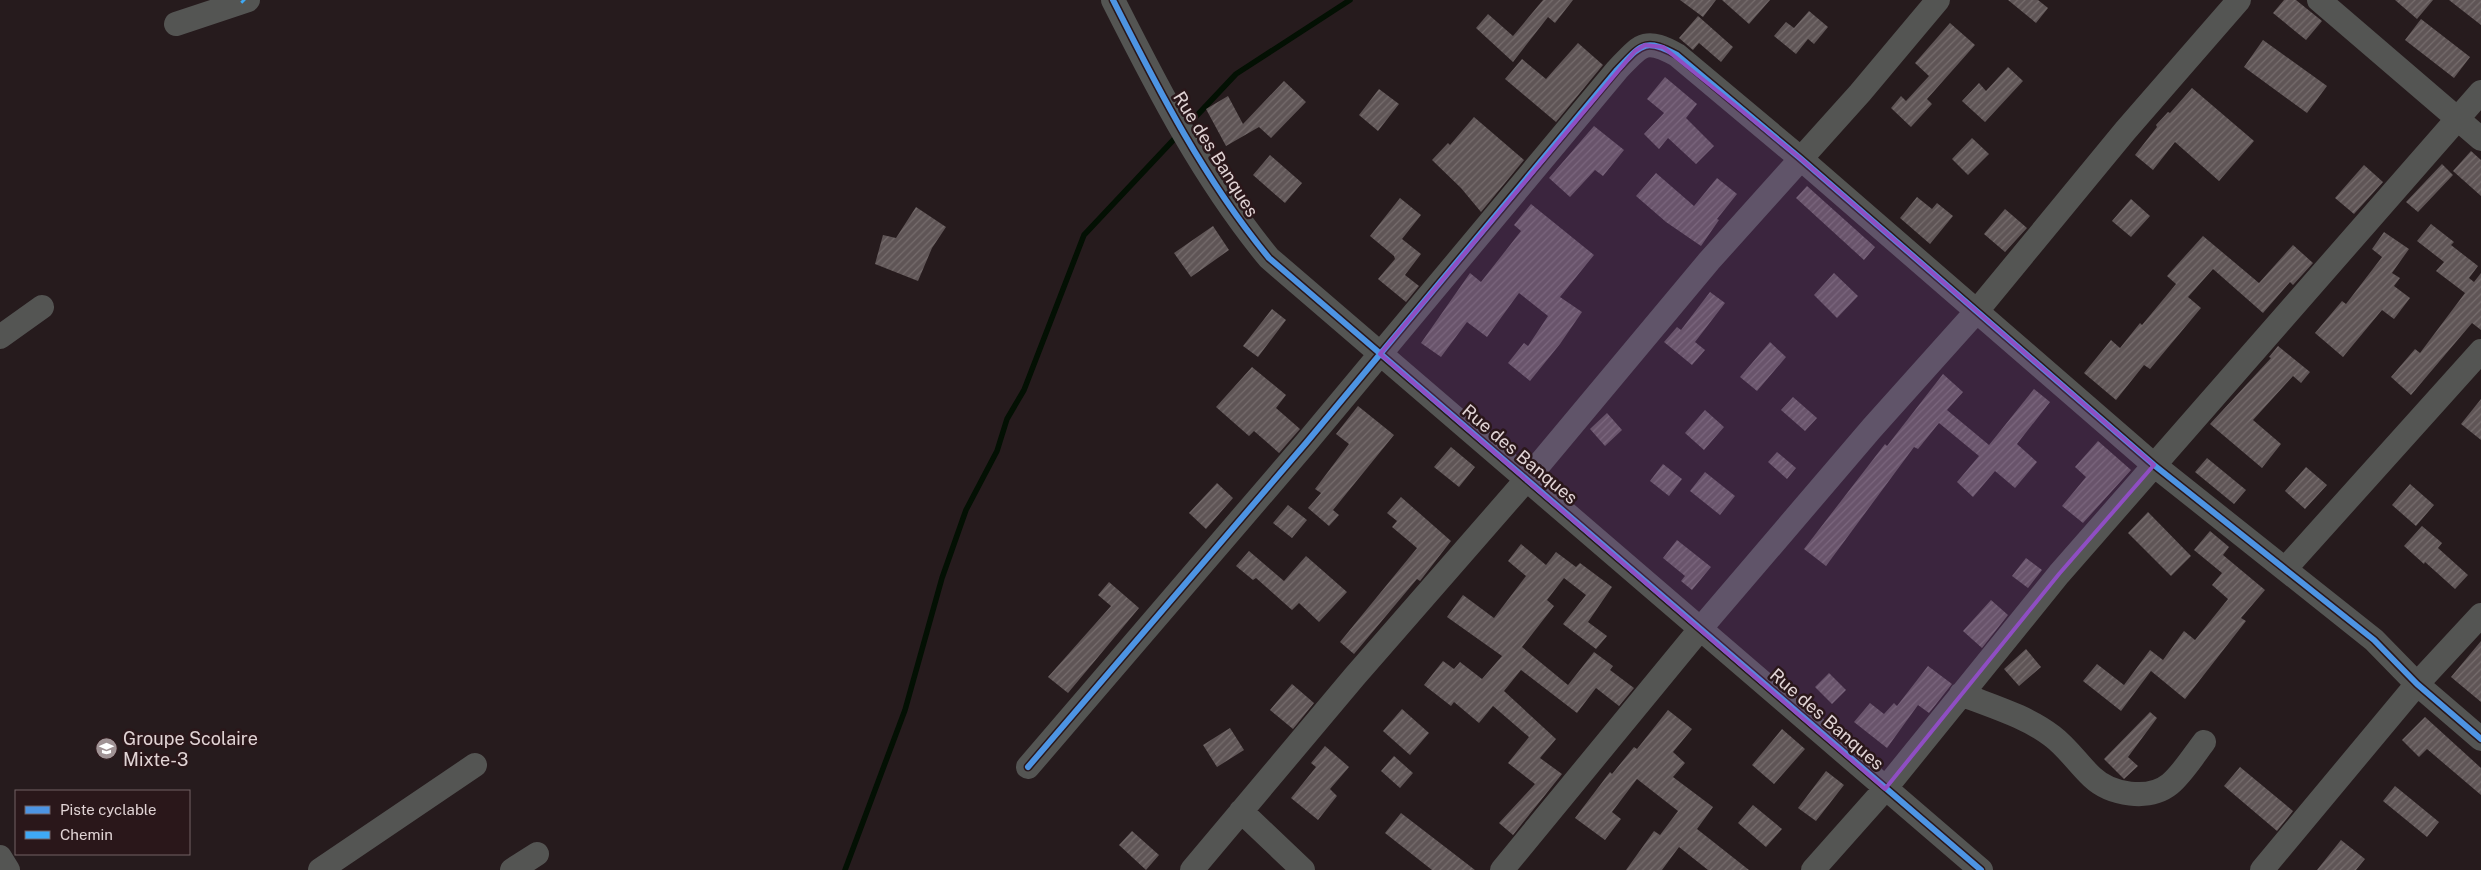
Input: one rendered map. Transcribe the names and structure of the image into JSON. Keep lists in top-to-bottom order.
{
  "streets": {
    "street": ["Rue des Banques"]
  },
  "places": {
    "school or university": ["Groupe Scolaire Mixte-3"]
  },
  "legend": ["Piste cyclable", "Chemin"]
}
